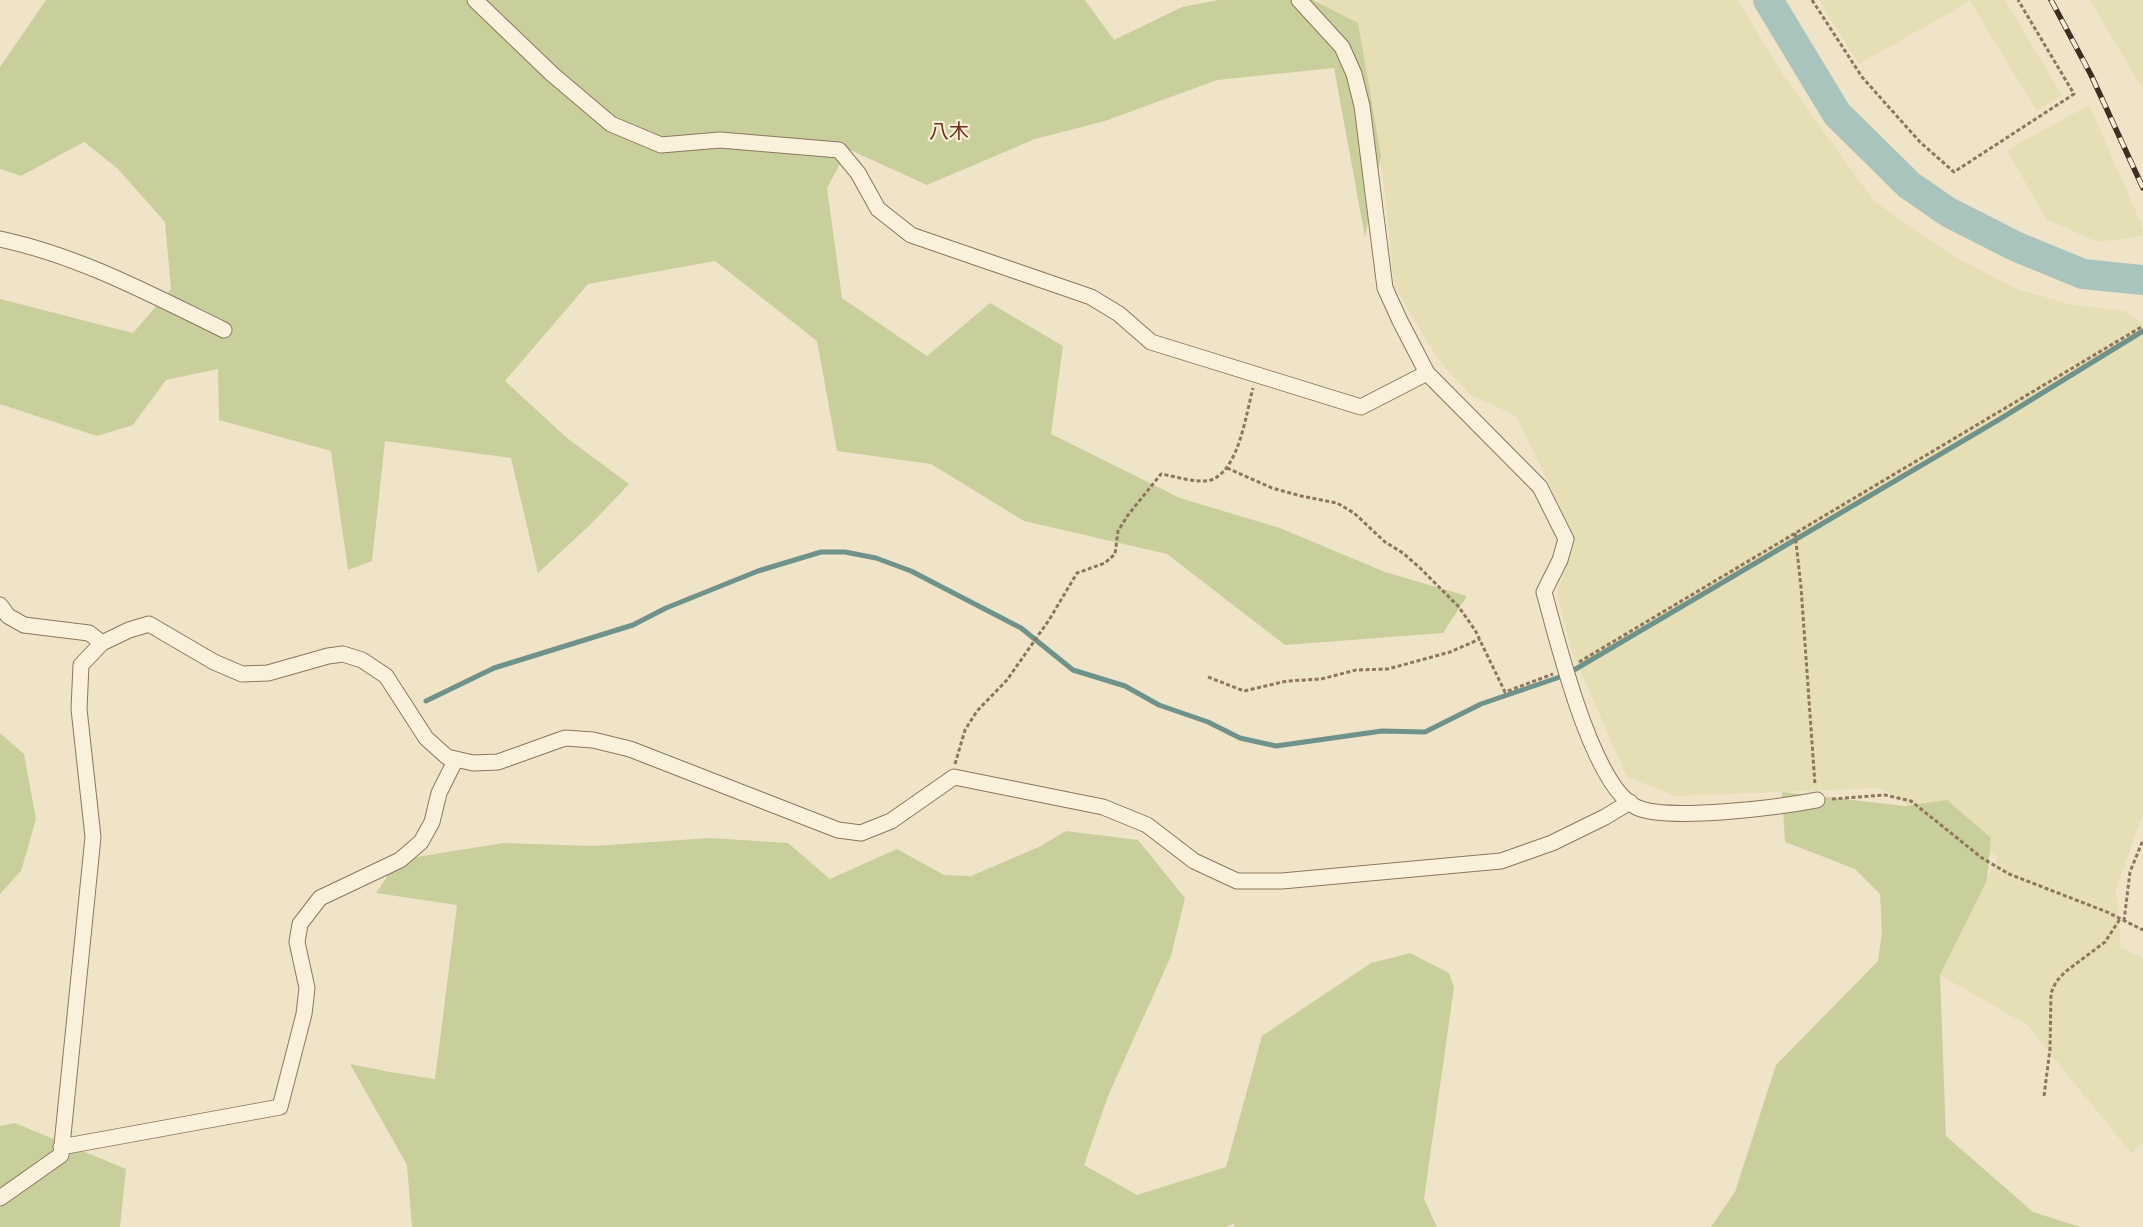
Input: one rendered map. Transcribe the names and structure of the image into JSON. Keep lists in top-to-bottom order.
{
  "districts": ["八木"]
}
